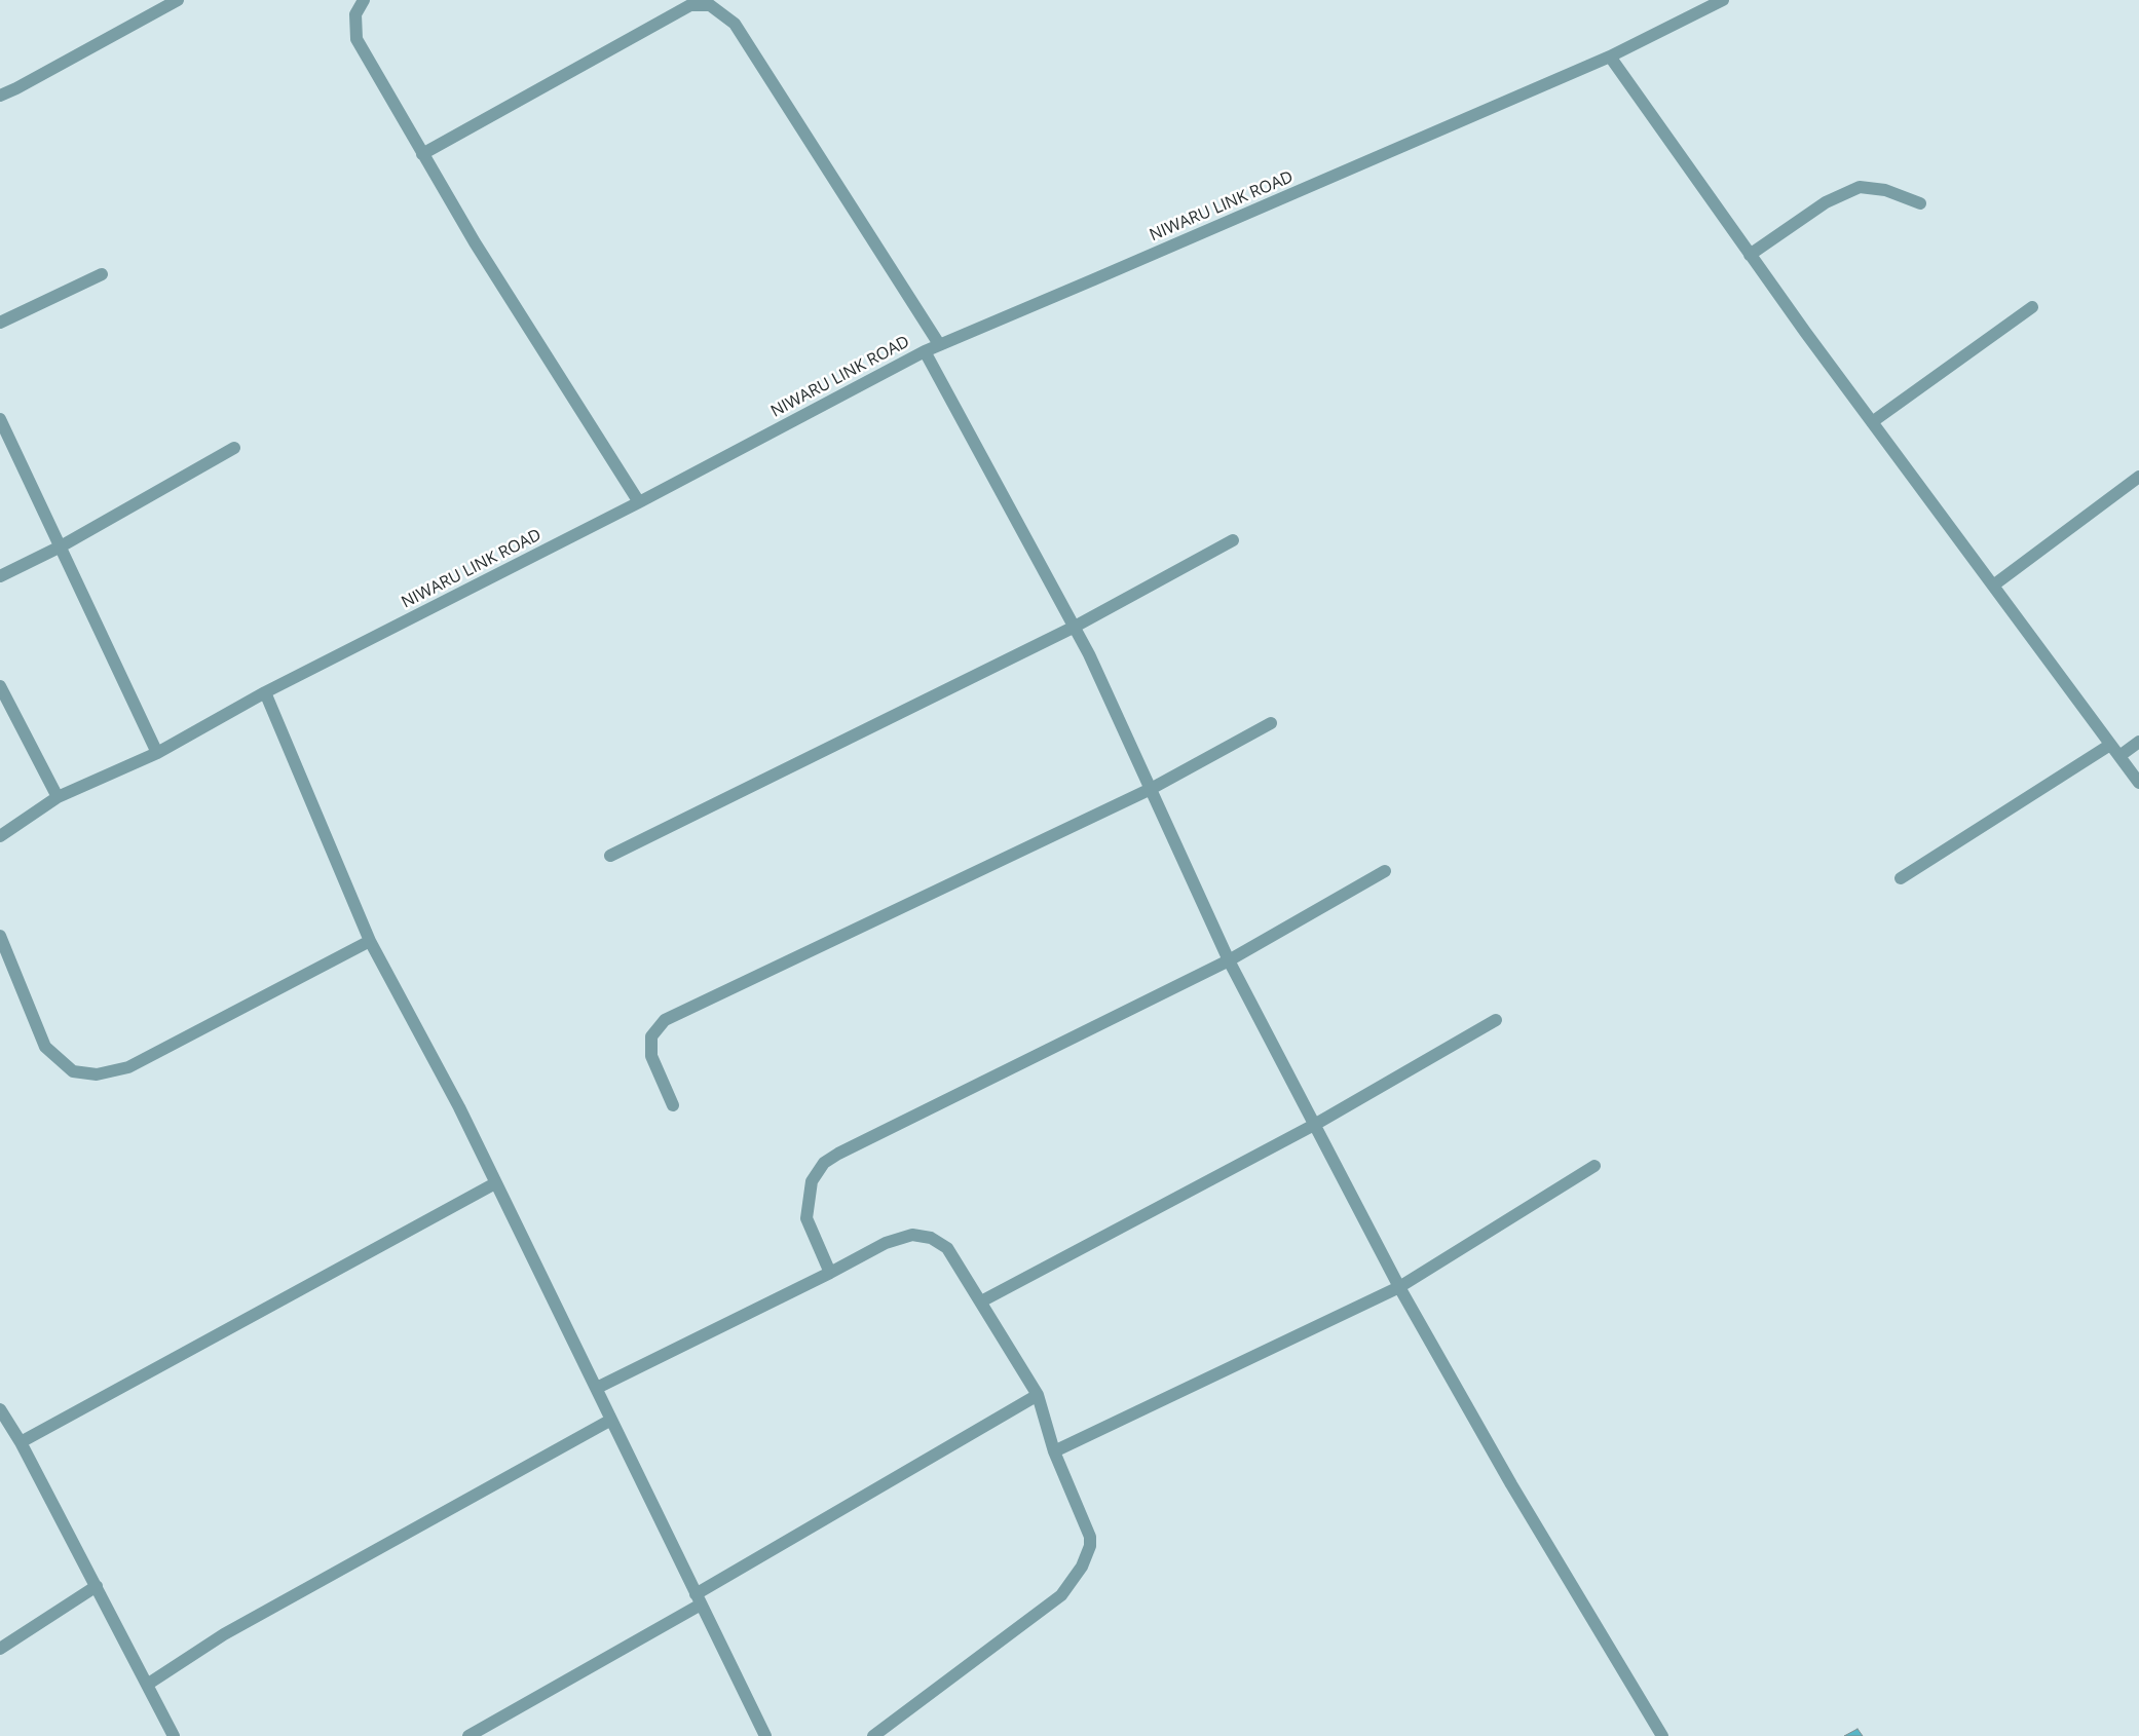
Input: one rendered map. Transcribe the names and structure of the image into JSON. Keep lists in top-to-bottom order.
{
  "streets": {
    "street": ["NIWARU LINK ROAD"]
  }
}
